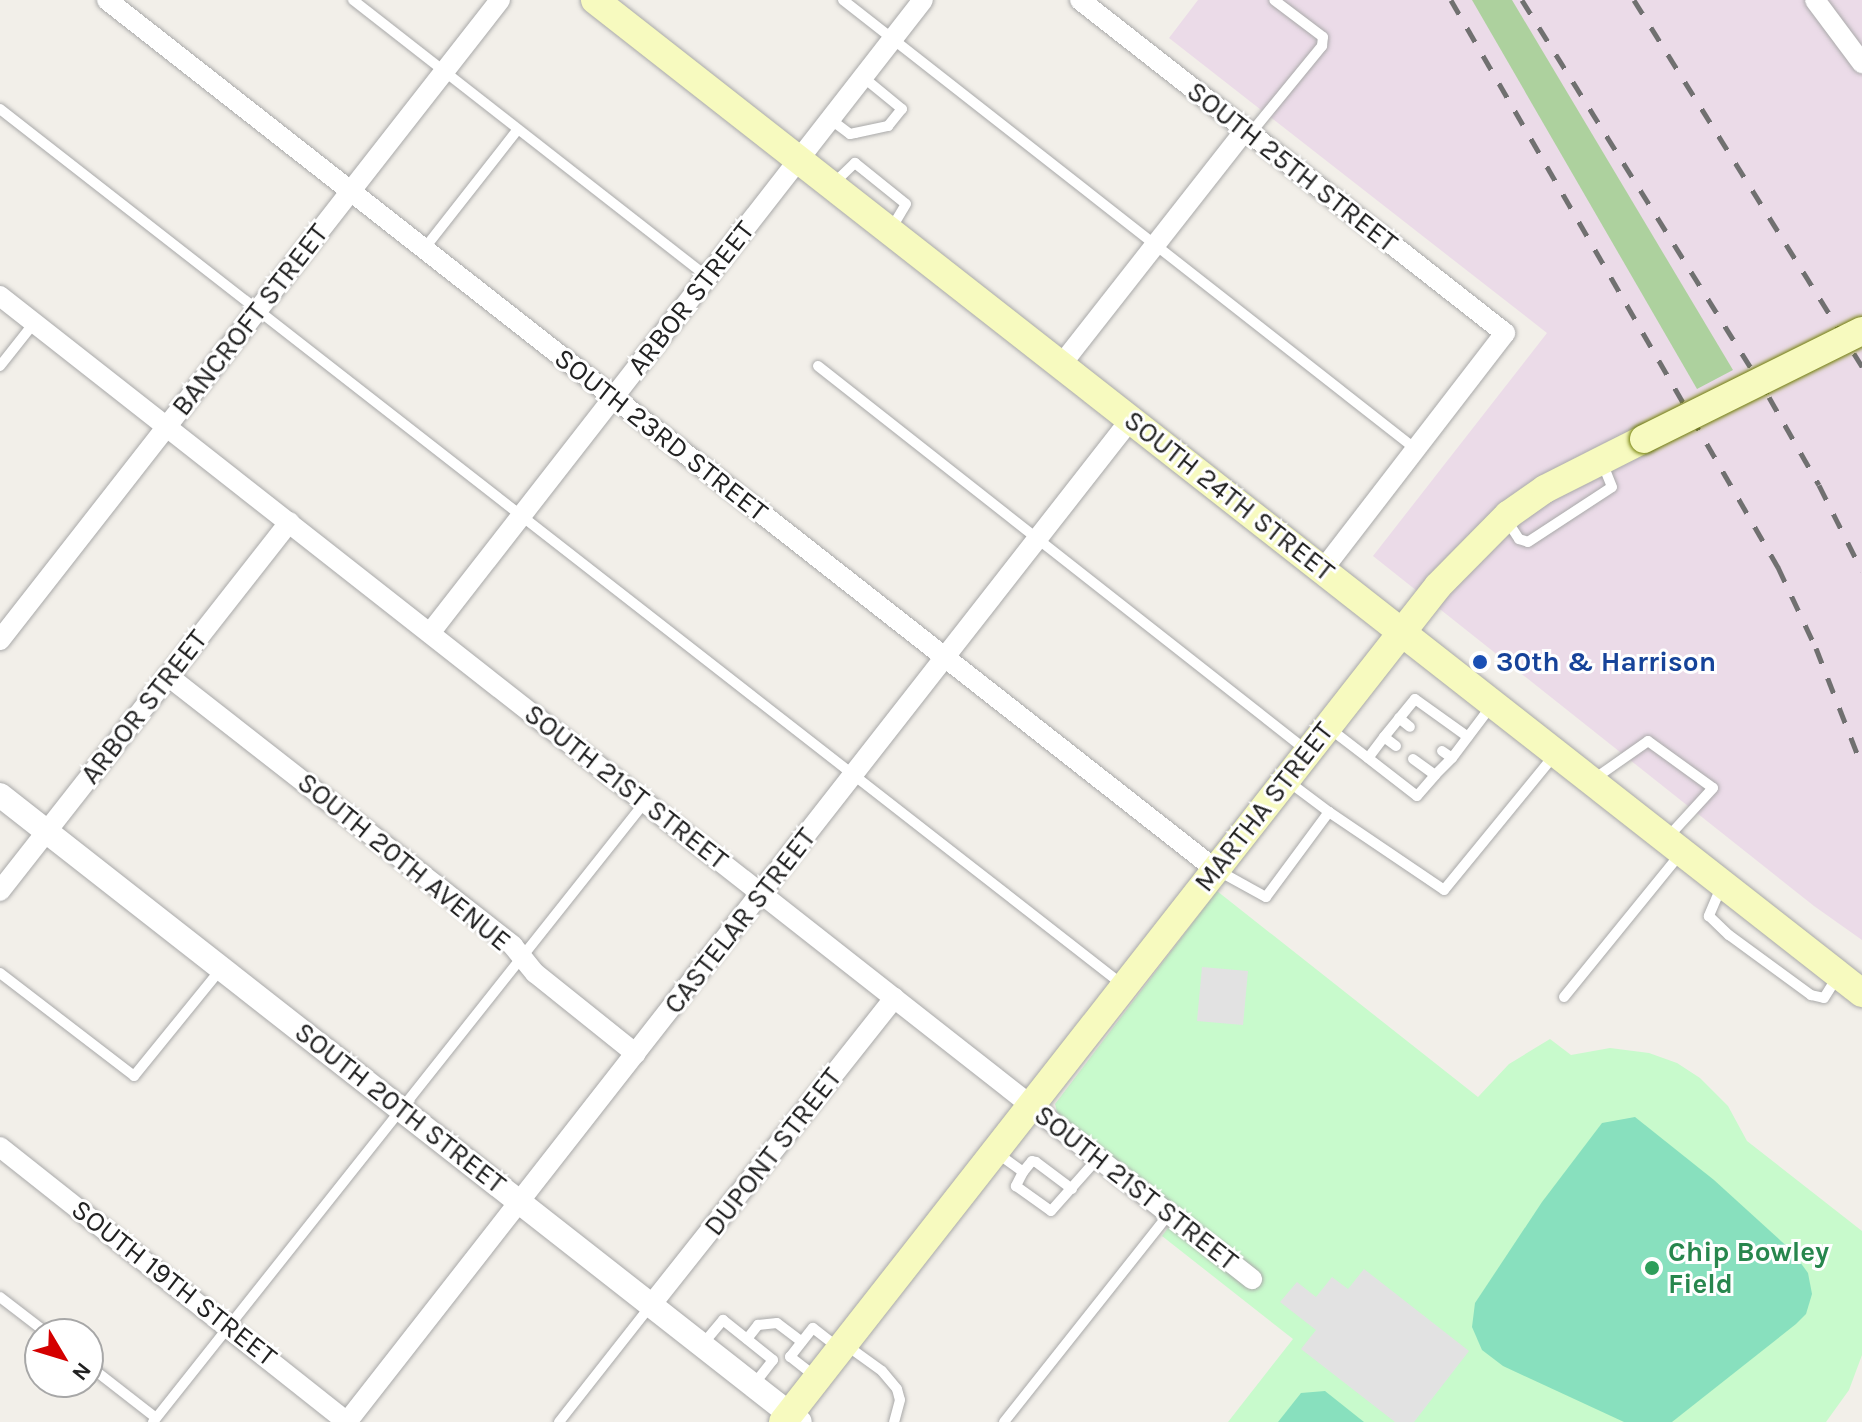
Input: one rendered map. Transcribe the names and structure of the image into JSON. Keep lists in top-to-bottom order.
{
  "streets": {
    "main road": ["SOUTH 24TH STREET", "MARTHA STREET"],
    "street": [
      "SOUTH 25TH STREET",
      "ARBOR STREET",
      "BANCROFT STREET",
      "SOUTH 23RD STREET",
      "SOUTH 21ST STREET",
      "SOUTH 20TH AVENUE",
      "CASTELAR STREET",
      "SOUTH 20TH STREET",
      "DUPONT STREET",
      "SOUTH 19TH STREET"
    ]
  },
  "crossings": [
    ["ARBOR STREET", "SOUTH 23RD STREET"],
    ["ARBOR STREET", "SOUTH 24TH STREET"],
    ["ARBOR STREET", "SOUTH 21ST STREET"],
    ["ARBOR STREET", "SOUTH 20TH AVENUE"],
    ["ARBOR STREET", "SOUTH 20TH STREET"],
    ["BANCROFT STREET", "SOUTH 23RD STREET"],
    ["BANCROFT STREET", "SOUTH 21ST STREET"],
    ["SOUTH 23RD STREET", "MARTHA STREET"],
    ["SOUTH 23RD STREET", "CASTELAR STREET"],
    ["SOUTH 24TH STREET", "MARTHA STREET"],
    ["SOUTH 24TH STREET", "CASTELAR STREET"],
    ["SOUTH 21ST STREET", "MARTHA STREET"],
    ["SOUTH 21ST STREET", "CASTELAR STREET"],
    ["SOUTH 21ST STREET", "DUPONT STREET"],
    ["MARTHA STREET", "SOUTH 20TH STREET"],
    ["SOUTH 20TH AVENUE", "CASTELAR STREET"],
    ["CASTELAR STREET", "SOUTH 20TH STREET"],
    ["CASTELAR STREET", "SOUTH 19TH STREET"],
    ["SOUTH 20TH STREET", "DUPONT STREET"]
  ],
  "places": ["30th & Harrison", "Chip Bowley Field"],
  "north": "bottom right"
}
